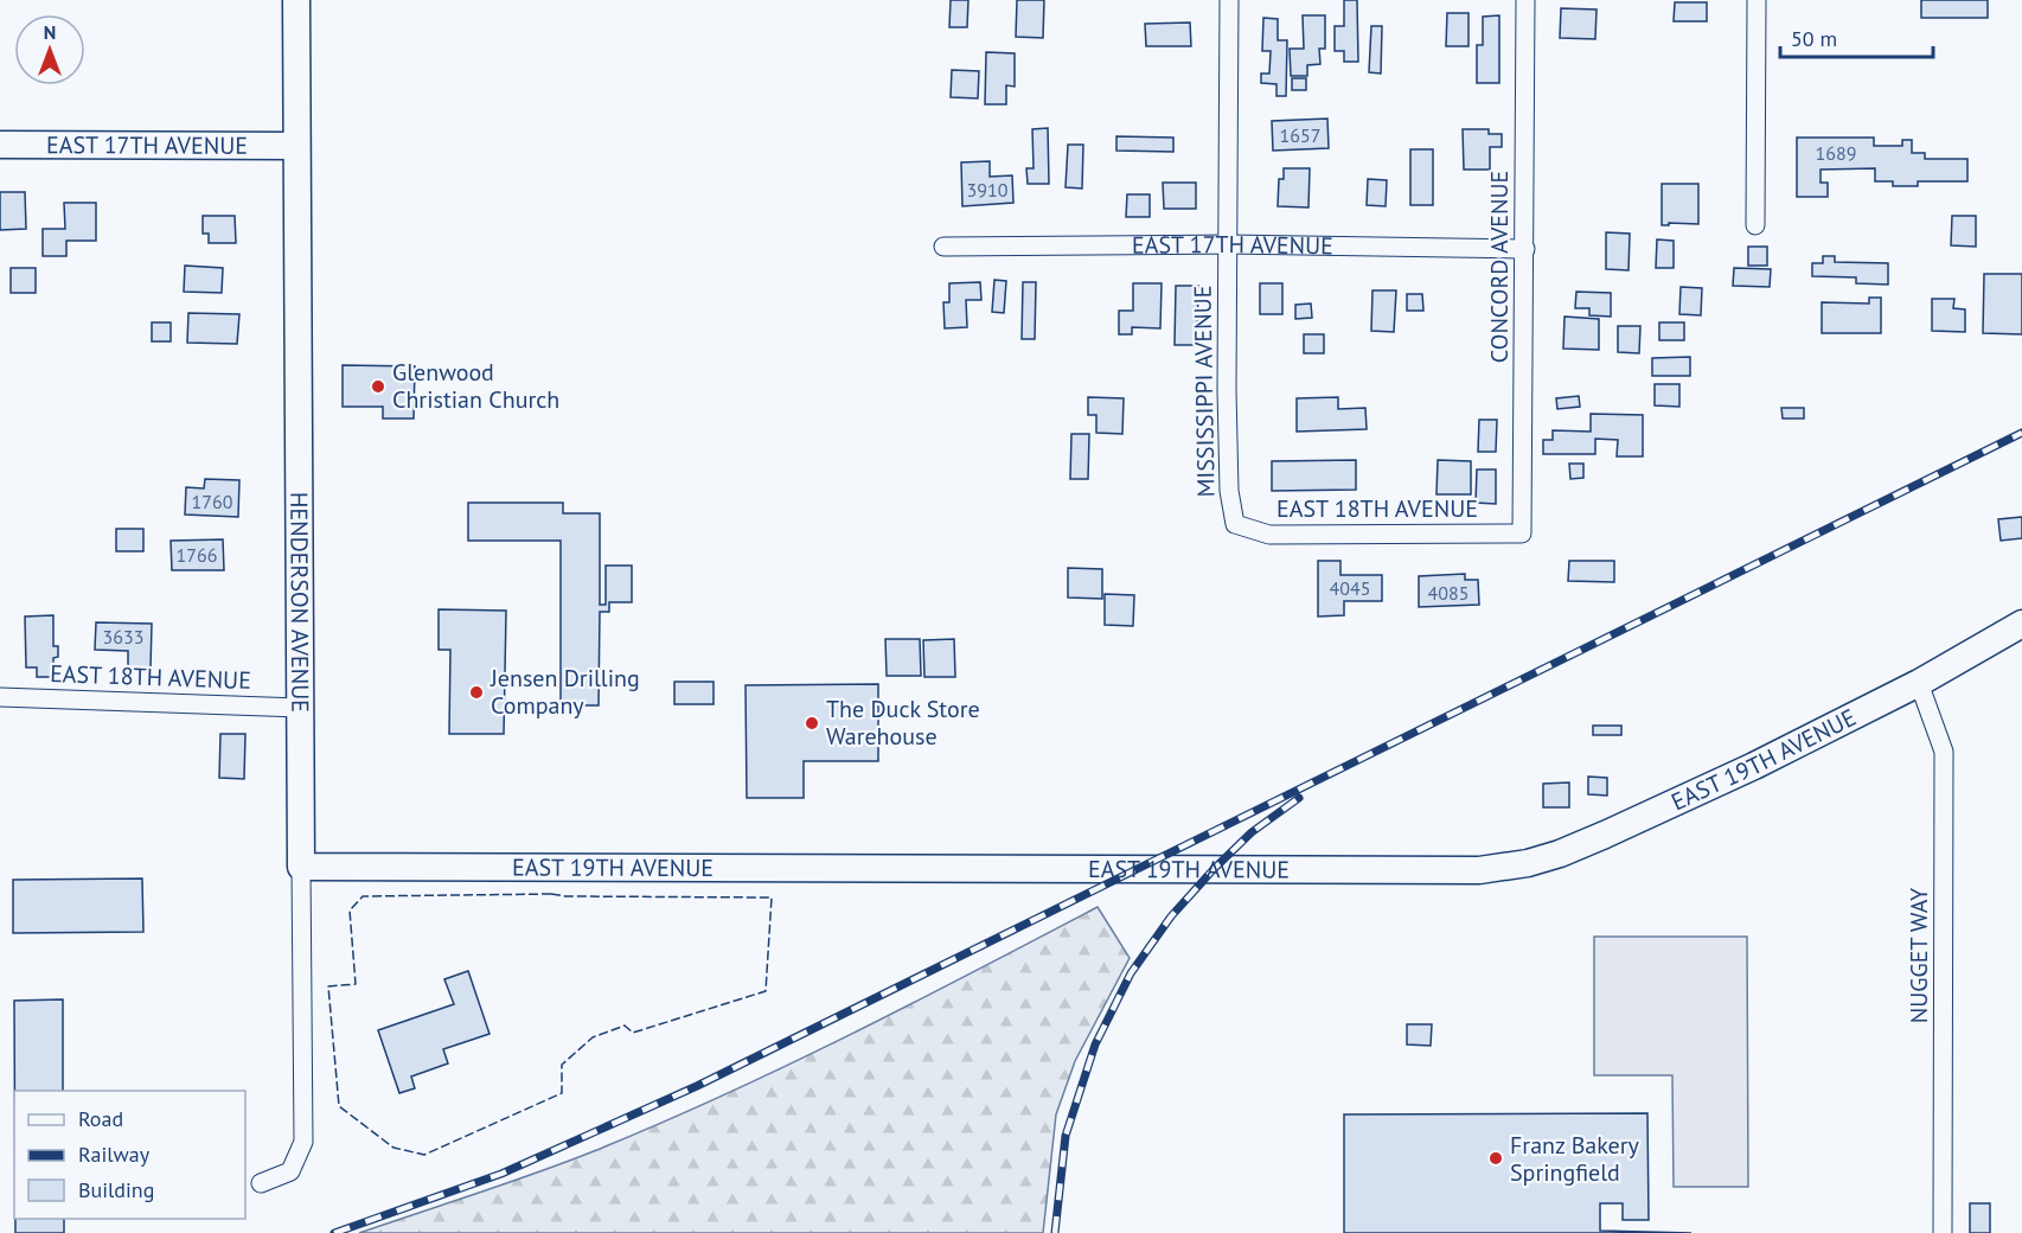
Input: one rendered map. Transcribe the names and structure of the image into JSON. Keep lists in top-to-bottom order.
{
  "streets": {
    "street": [
      "EAST 17TH AVENUE",
      "CONCORD AVENUE",
      "MISSISSIPPI AVENUE",
      "EAST 18TH AVENUE",
      "HENDERSON AVENUE",
      "EAST 19TH AVENUE",
      "NUGGET WAY"
    ]
  },
  "crossings": [
    ["EAST 17TH AVENUE", "CONCORD AVENUE"],
    ["EAST 17TH AVENUE", "MISSISSIPPI AVENUE"],
    ["EAST 17TH AVENUE", "HENDERSON AVENUE"],
    ["CONCORD AVENUE", "EAST 18TH AVENUE"],
    ["MISSISSIPPI AVENUE", "EAST 18TH AVENUE"],
    ["EAST 18TH AVENUE", "HENDERSON AVENUE"],
    ["HENDERSON AVENUE", "EAST 19TH AVENUE"],
    ["EAST 19TH AVENUE", "NUGGET WAY"]
  ],
  "places": [
    "Glenwood Christian Church",
    "Jensen Drilling Company",
    "The Duck Store Warehouse",
    "Franz Bakery Springfield"
  ],
  "house_numbers": [
    "1657",
    "1689",
    "3910",
    "1760",
    "1766",
    "4045",
    "4085",
    "3633"
  ],
  "legend": ["Road", "Railway", "Building"],
  "scale_bar": "50 m",
  "north": "top"
}
